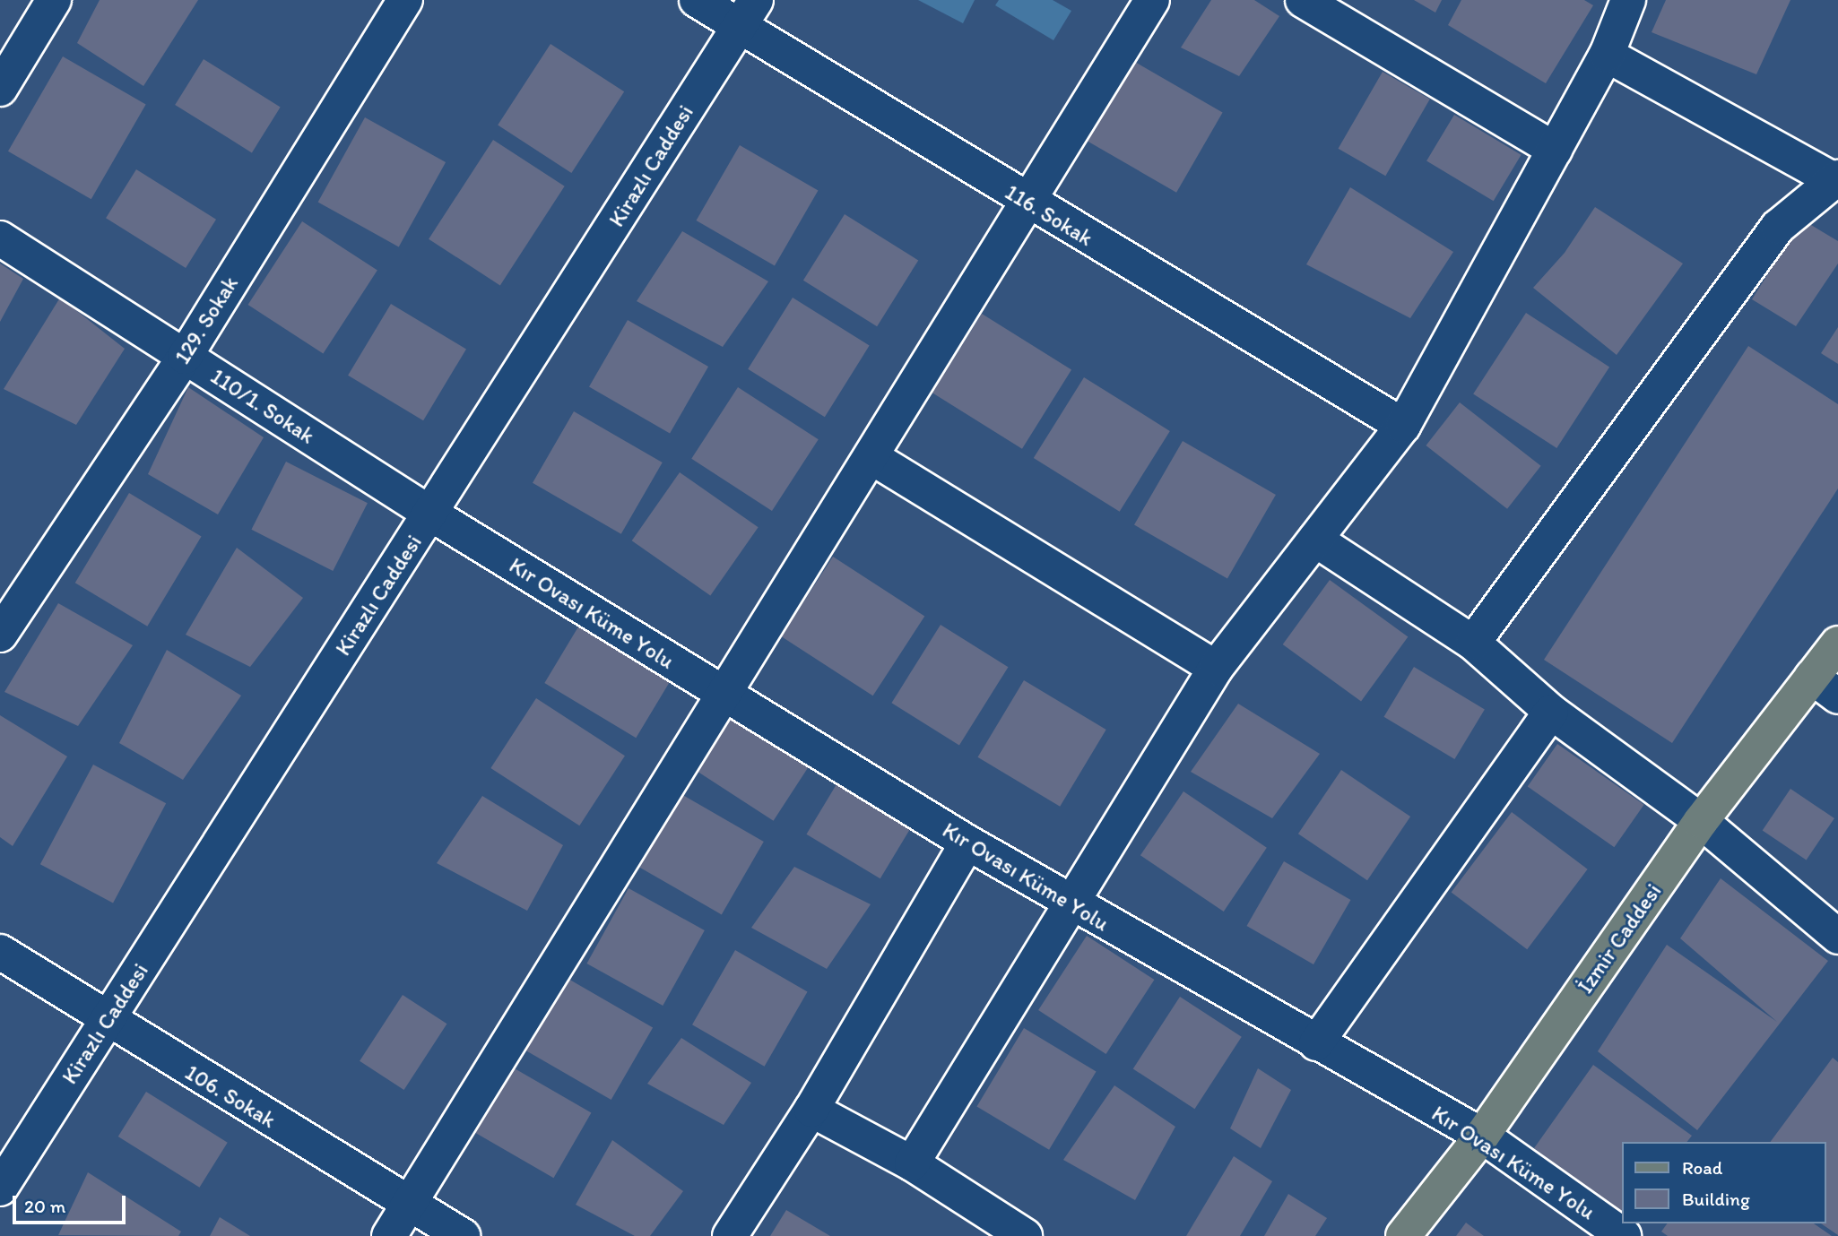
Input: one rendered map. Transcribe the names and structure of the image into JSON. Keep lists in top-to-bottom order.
{
  "streets": {
    "main road": ["İzmir Caddesi"],
    "street": [
      "Kirazlı Caddesi",
      "116. Sokak",
      "129. Sokak",
      "110/1. Sokak",
      "Kır Ovası Küme Yolu",
      "106. Sokak"
    ]
  },
  "crossings": [
    ["Kirazlı Caddesi", "116. Sokak"],
    ["Kirazlı Caddesi", "110/1. Sokak"],
    ["Kirazlı Caddesi", "Kır Ovası Küme Yolu"],
    ["Kirazlı Caddesi", "106. Sokak"],
    ["129. Sokak", "110/1. Sokak"],
    ["110/1. Sokak", "Kır Ovası Küme Yolu"],
    ["Kır Ovası Küme Yolu", "İzmir Caddesi"]
  ],
  "legend": ["Road", "Building"],
  "scale_bar": "20 m"
}
